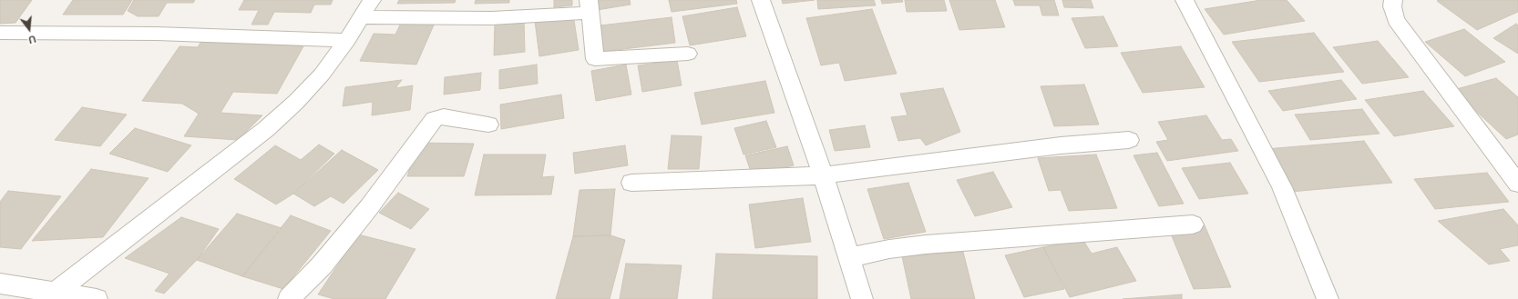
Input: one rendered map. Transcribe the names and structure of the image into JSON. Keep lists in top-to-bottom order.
{
  "north": "bottom"
}
